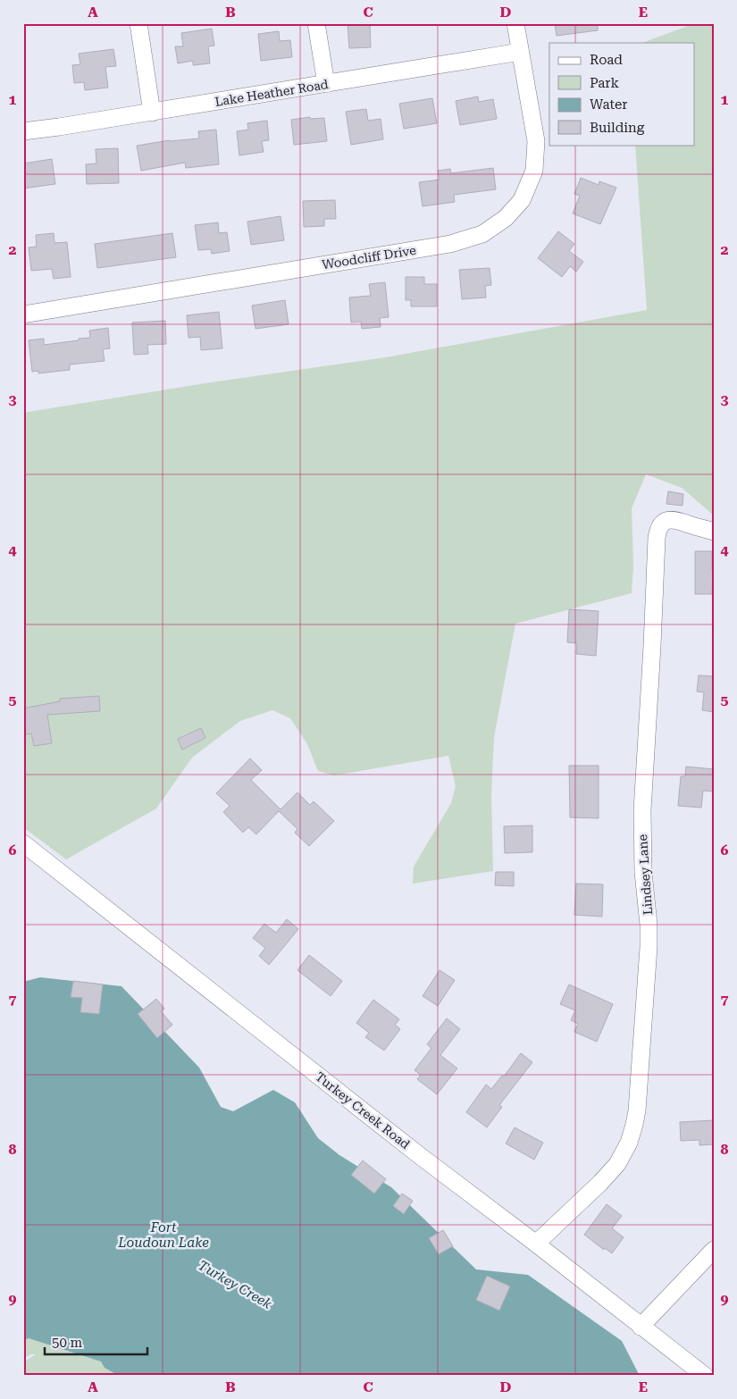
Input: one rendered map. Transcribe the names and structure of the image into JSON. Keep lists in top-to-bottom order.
{
  "streets": {
    "street": [
      "Lake Heather Road",
      "Woodcliff Drive",
      "Lindsey Lane",
      "Turkey Creek Road"
    ]
  },
  "crossings": [
    ["Lake Heather Road", "Woodcliff Drive"],
    ["Lindsey Lane", "Turkey Creek Road"]
  ],
  "water": ["Fort Loudoun Lake", "Turkey Creek"],
  "legend": [
    "Road",
    "Park",
    "Water",
    "Building"
  ],
  "scale_bar": "50 m",
  "grid": {
    "columns": [
      "A",
      "B",
      "C",
      "D",
      "E"
    ],
    "rows": [
      "1",
      "2",
      "3",
      "4",
      "5",
      "6",
      "7",
      "8",
      "9"
    ]
  }
}
